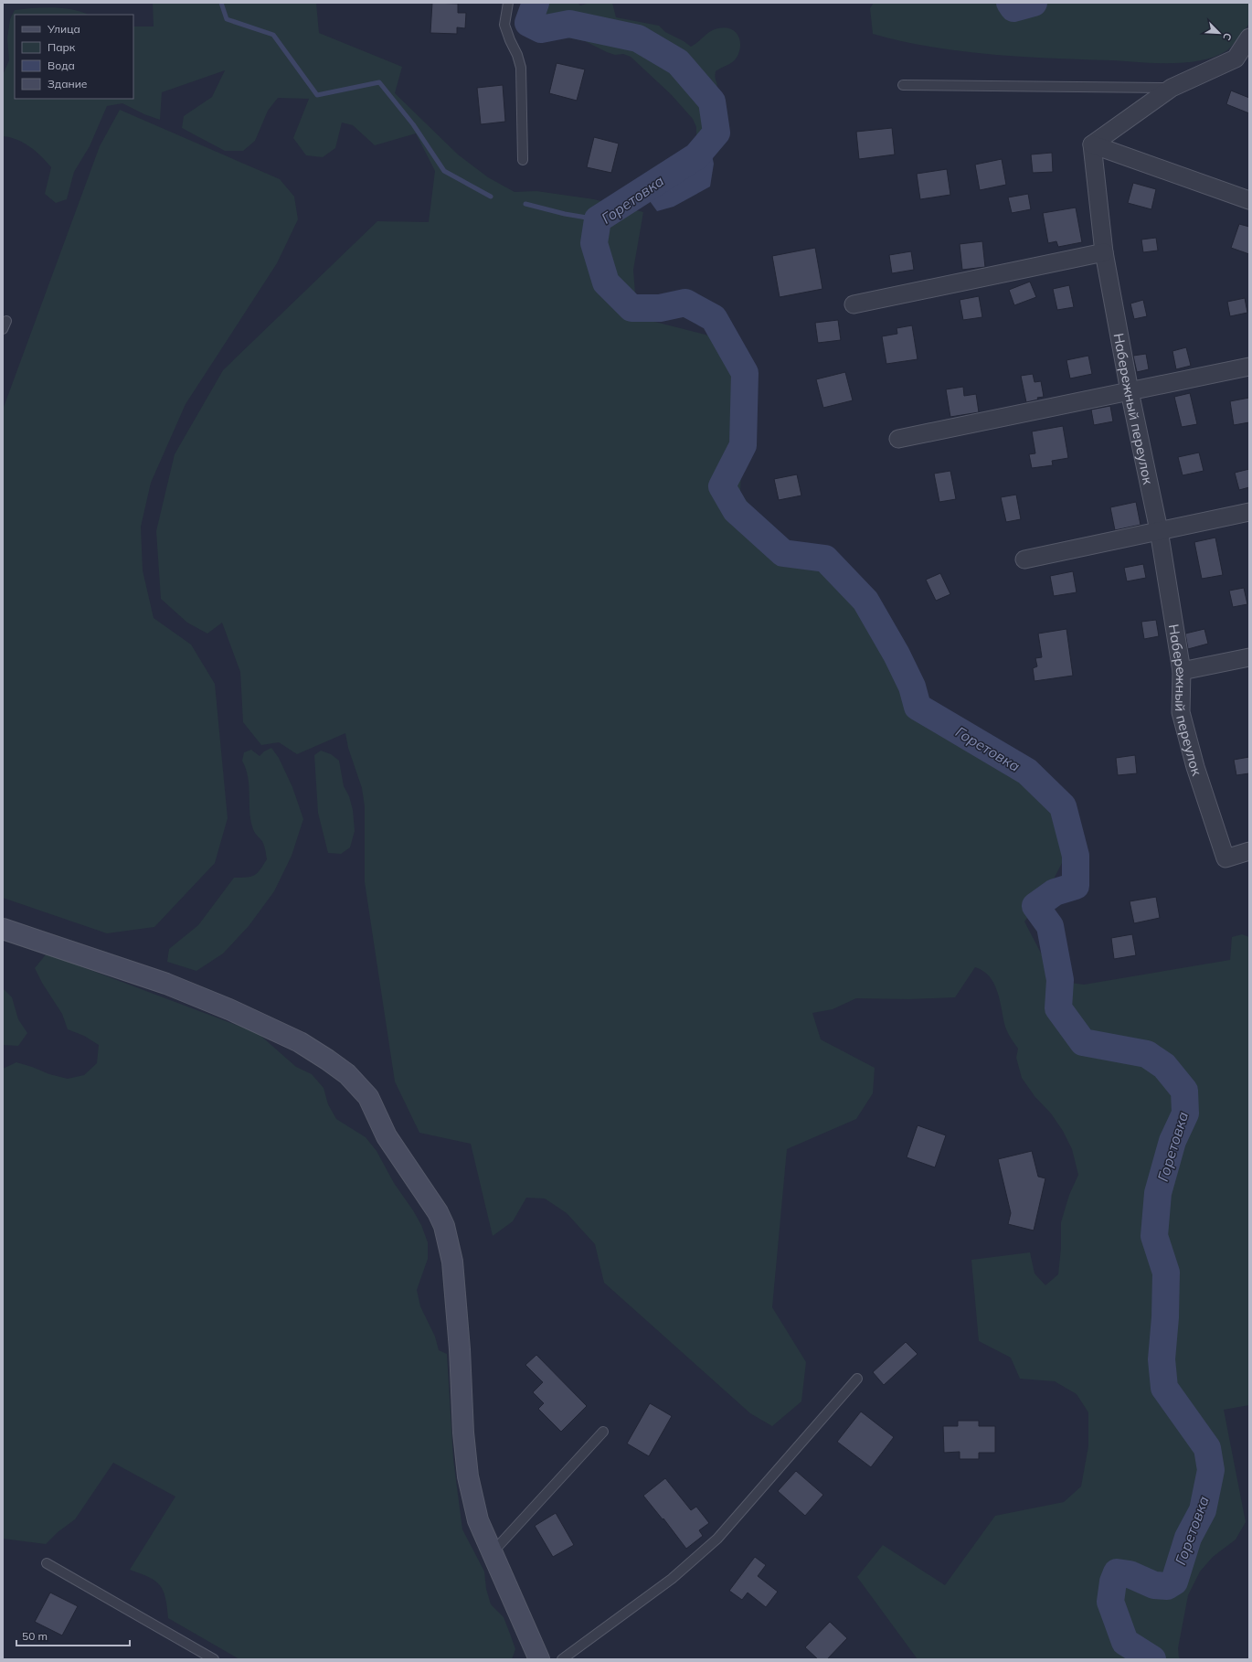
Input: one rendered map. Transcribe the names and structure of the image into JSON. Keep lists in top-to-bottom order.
{
  "streets": {
    "street": ["Набережный переулок"]
  },
  "water": ["Горетовка"],
  "legend": [
    "Улица",
    "Парк",
    "Вода",
    "Здание"
  ],
  "scale_bar": "50 m",
  "north": "bottom right"
}
